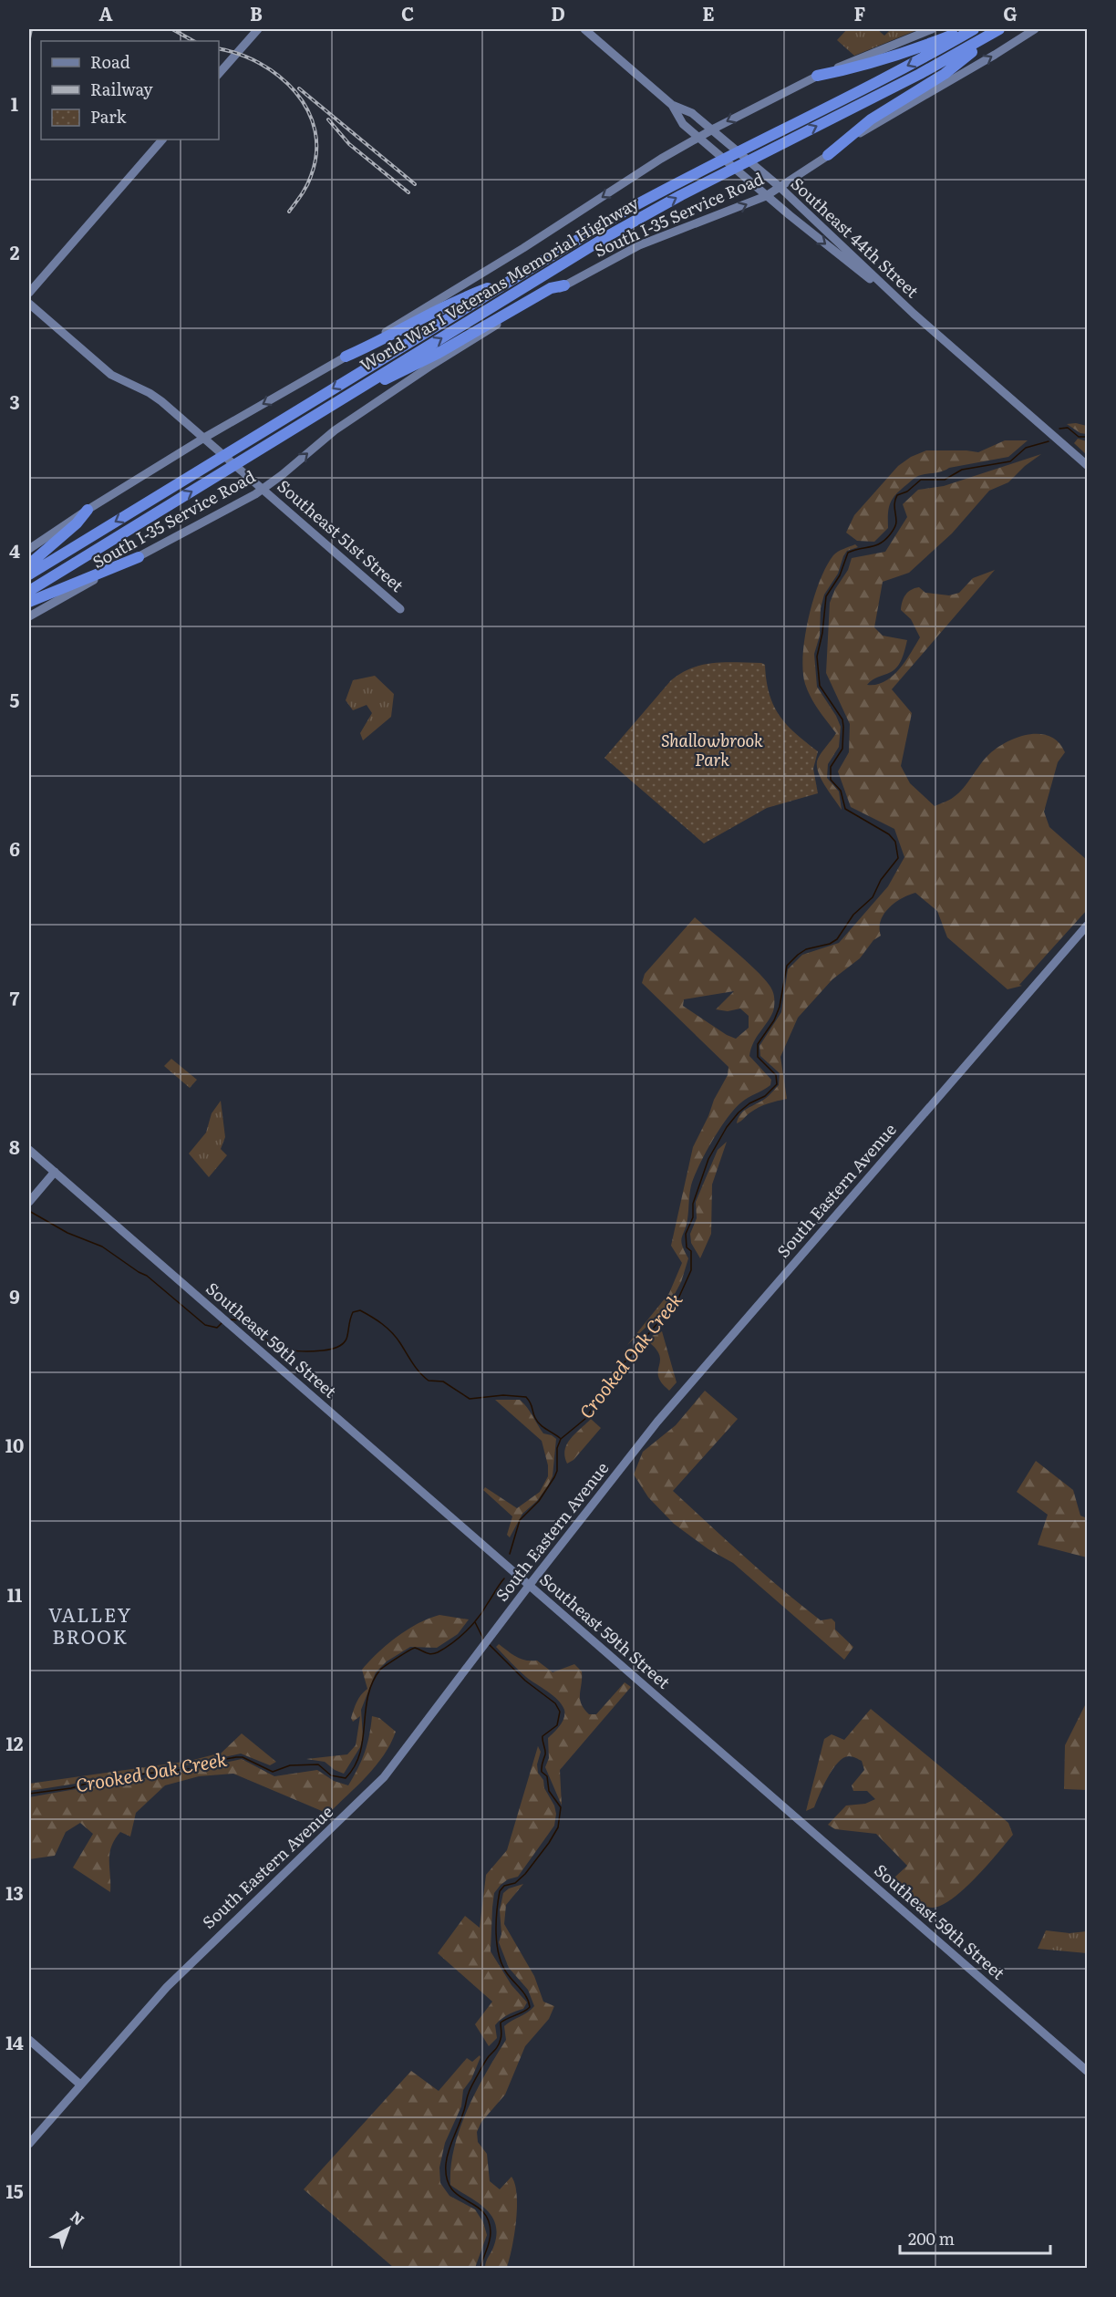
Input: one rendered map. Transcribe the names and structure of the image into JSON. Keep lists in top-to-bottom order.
{
  "streets": {
    "highway": ["World War I Veterans Memorial Highway"],
    "main road": [
      "South I-35 Service Road",
      "Southeast 44th Street",
      "Southeast 51st Street",
      "South Eastern Avenue",
      "Southeast 59th Street"
    ]
  },
  "crossings": [
    ["South I-35 Service Road", "Southeast 44th Street"],
    ["South I-35 Service Road", "Southeast 51st Street"],
    ["South Eastern Avenue", "Southeast 59th Street"]
  ],
  "districts": ["VALLEY BROOK"],
  "water": ["Crooked Oak Creek"],
  "parks": ["Shallowbrook Park"],
  "legend": ["Road", "Railway", "Park"],
  "scale_bar": "200 m",
  "north": "top right",
  "grid": {
    "columns": [
      "A",
      "B",
      "C",
      "D",
      "E",
      "F",
      "G"
    ],
    "rows": [
      "1",
      "2",
      "3",
      "4",
      "5",
      "6",
      "7",
      "8",
      "9",
      "10",
      "11",
      "12",
      "13",
      "14",
      "15"
    ]
  }
}
